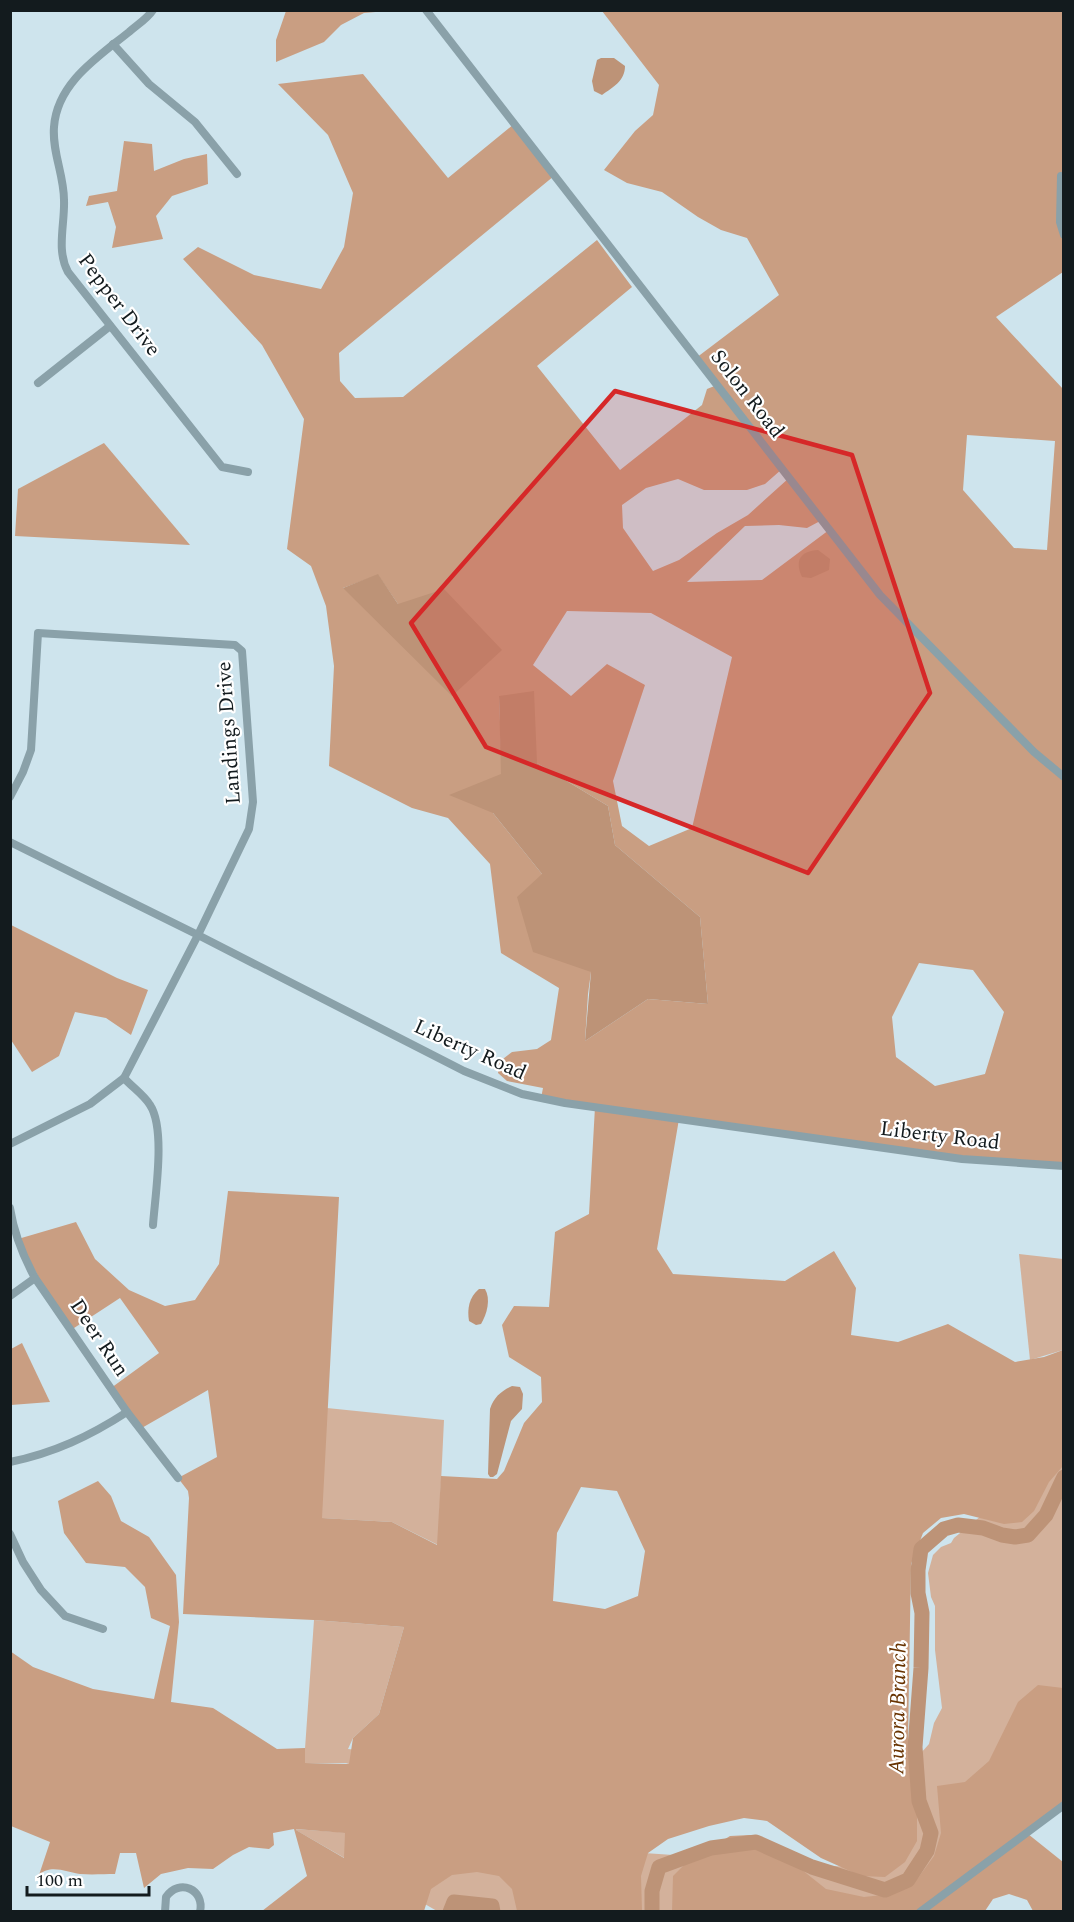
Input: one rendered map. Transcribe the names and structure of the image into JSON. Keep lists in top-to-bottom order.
{
  "streets": {
    "street": [
      "Pepper Drive",
      "Solon Road",
      "Landings Drive",
      "Liberty Road",
      "Deer Run"
    ]
  },
  "crossings": [
    ["Landings Drive", "Liberty Road"]
  ],
  "water": ["Aurora Branch"],
  "scale_bar": "100 m"
}
